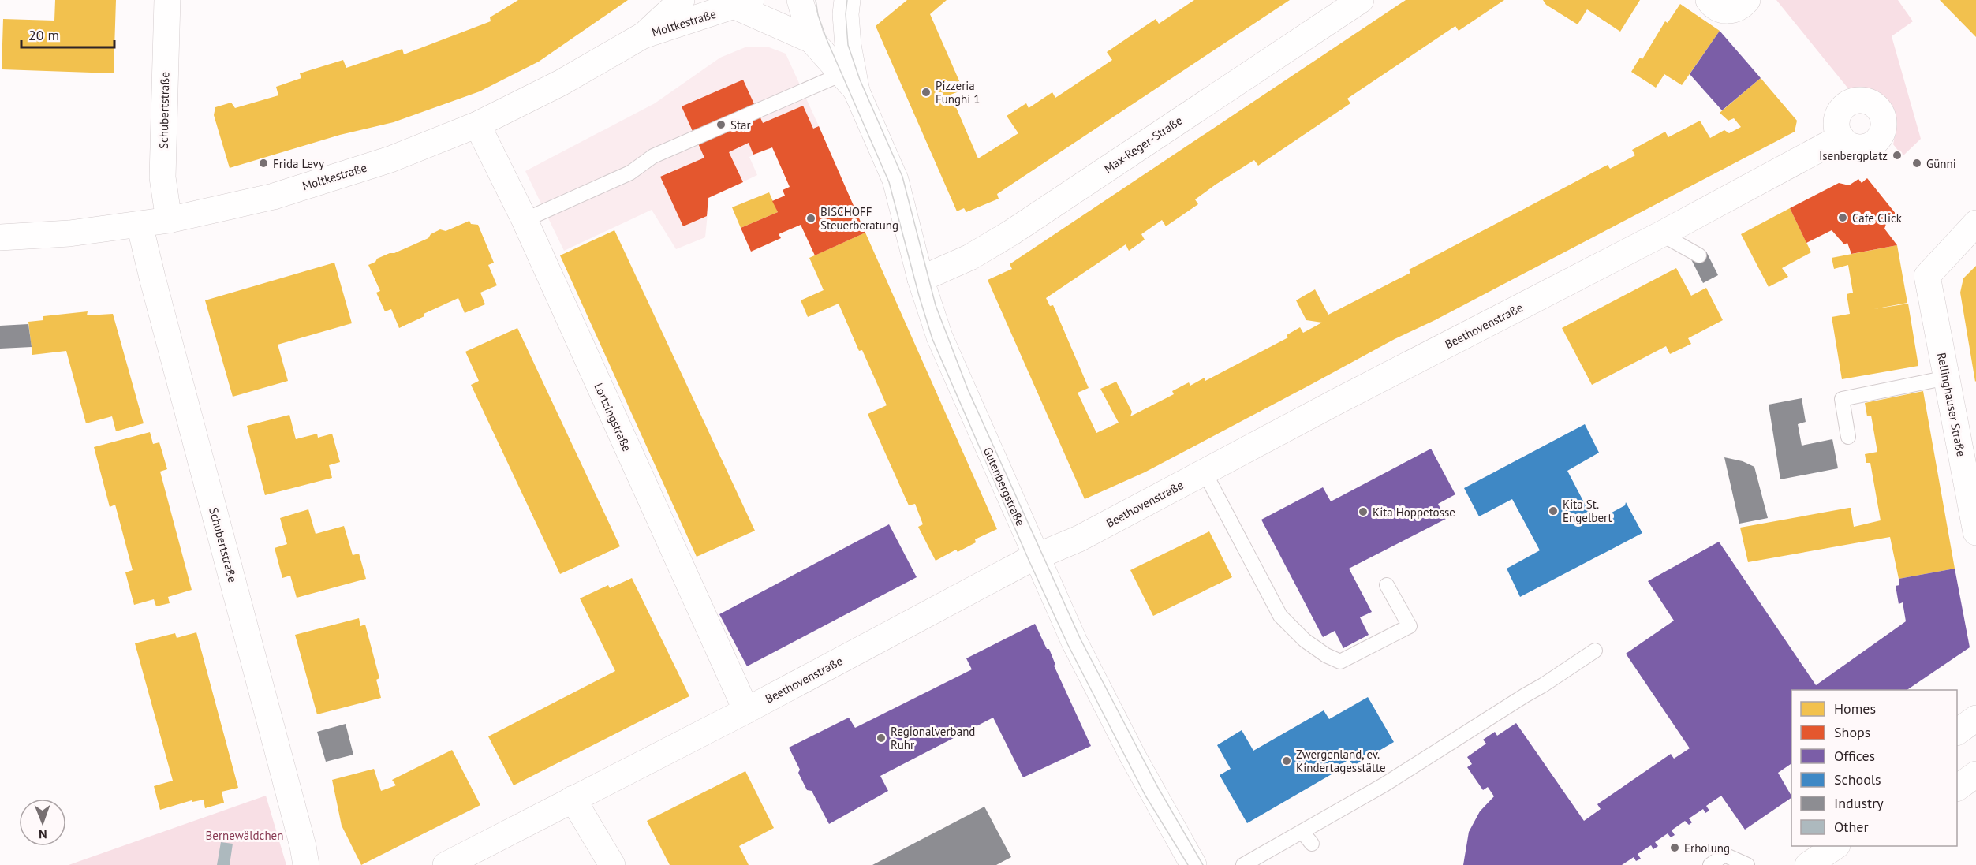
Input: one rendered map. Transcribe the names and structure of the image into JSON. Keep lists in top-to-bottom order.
{
  "streets": {
    "street": [
      "Moltkestraße",
      "Schubertstraße",
      "Max-Reger-Straße",
      "Beethovenstraße",
      "Rellinghauser Straße",
      "Lortzingstraße",
      "Gutenbergstraße"
    ]
  },
  "crossings": [
    ["Moltkestraße", "Schubertstraße"],
    ["Moltkestraße", "Lortzingstraße"],
    ["Moltkestraße", "Gutenbergstraße"],
    ["Max-Reger-Straße", "Gutenbergstraße"],
    ["Beethovenstraße", "Lortzingstraße"],
    ["Beethovenstraße", "Gutenbergstraße"]
  ],
  "parks": ["Bernewäldchen"],
  "places": [
    "Pizzeria Funghi 1",
    "Star",
    "Isenbergplatz",
    "Frida Levy",
    "Günni",
    "Cafe Click",
    "BISCHOFF Steuerberatung",
    "Kita St. Engelbert",
    "Kita Hoppetosse",
    "Regionalverband Ruhr",
    "Zwergenland, ev. Kindertagesstätte",
    "Erholung"
  ],
  "legend": [
    "Homes",
    "Shops",
    "Offices",
    "Schools",
    "Industry",
    "Other"
  ],
  "scale_bar": "20 m",
  "north": "bottom"
}
